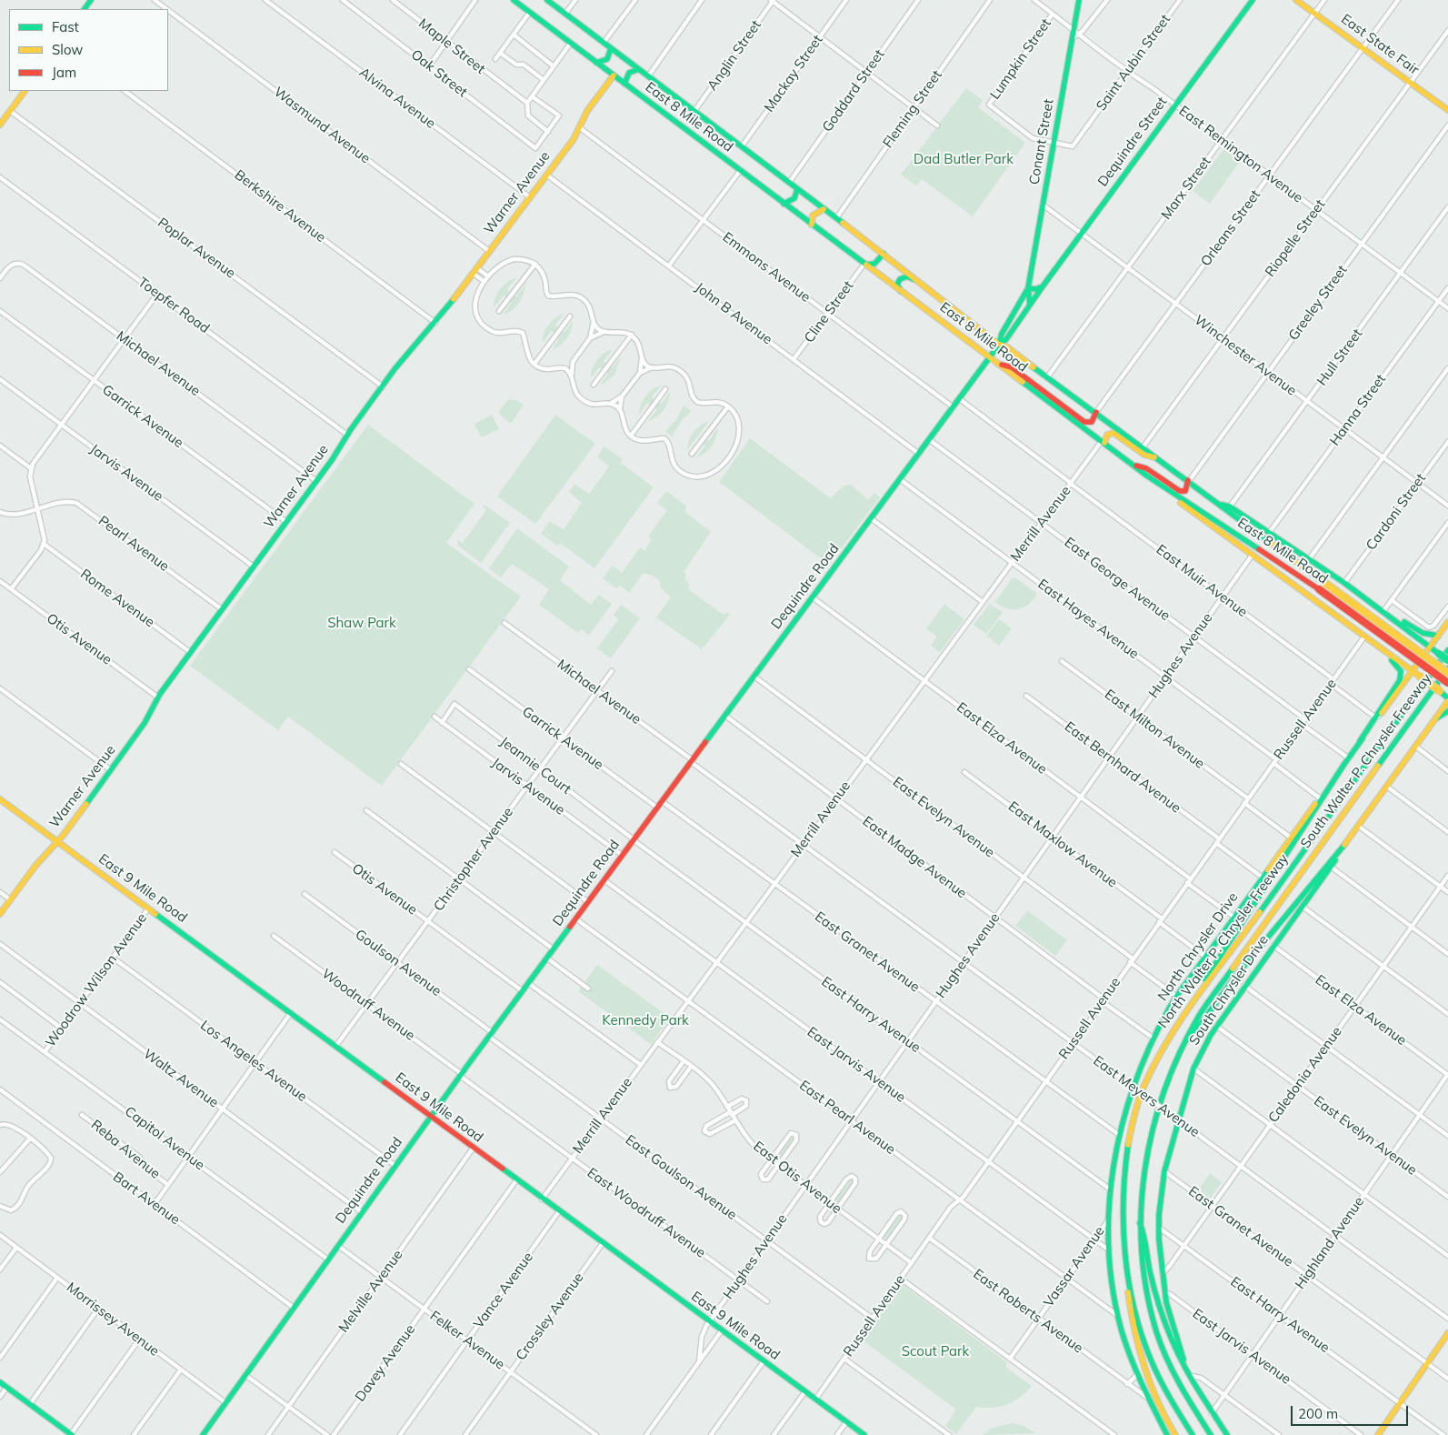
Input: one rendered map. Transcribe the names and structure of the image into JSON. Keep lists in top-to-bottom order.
{
  "streets": {
    "main road": [
      "East State Fair",
      "East 8 Mile Road",
      "Conant Street",
      "Dequindre Street",
      "Warner Avenue",
      "Dequindre Road",
      "South Walter P. Chrysler Freeway",
      "East 9 Mile Road",
      "North Walter P. Chrysler Freeway",
      "North Chrysler Drive",
      "South Chrysler Drive"
    ],
    "street": [
      "Maple Street",
      "Anglin Street",
      "Lumpkin Street",
      "Saint Aubin Street",
      "Oak Street",
      "Mackay Street",
      "Goddard Street",
      "Alvina Avenue",
      "Fleming Street",
      "Wasmund Avenue",
      "East Remington Avenue",
      "Marx Street",
      "Berkshire Avenue",
      "Orleans Street",
      "Riopelle Street",
      "Poplar Avenue",
      "Emmons Avenue",
      "Greeley Street",
      "Toepfer Road",
      "Cline Street",
      "John B Avenue",
      "Winchester Avenue",
      "Hull Street",
      "Michael Avenue",
      "Hanna Street",
      "Garrick Avenue",
      "Jarvis Avenue",
      "Cardoni Street",
      "Merrill Avenue",
      "Pearl Avenue",
      "East George Avenue",
      "East Muir Avenue",
      "Rome Avenue",
      "East Hayes Avenue",
      "Otis Avenue",
      "Hughes Avenue",
      "Russell Avenue",
      "East Milton Avenue",
      "East Elza Avenue",
      "Jeannie Court",
      "East Bernhard Avenue",
      "East Evelyn Avenue",
      "East Maxlow Avenue",
      "East Madge Avenue",
      "Christopher Avenue",
      "East Granet Avenue",
      "Goulson Avenue",
      "Woodrow Wilson Avenue",
      "Woodruff Avenue",
      "East Harry Avenue",
      "Los Angeles Avenue",
      "East Jarvis Avenue",
      "Caledonia Avenue",
      "Waltz Avenue",
      "East Meyers Avenue",
      "East Pearl Avenue",
      "Capitol Avenue",
      "Reba Avenue",
      "East Goulson Avenue",
      "East Otis Avenue",
      "Bart Avenue",
      "East Woodruff Avenue",
      "Highland Avenue",
      "Vassar Avenue",
      "Vance Avenue",
      "Melville Avenue",
      "East Roberts Avenue",
      "Crossley Avenue",
      "Morrissey Avenue",
      "Felker Avenue",
      "Davey Avenue"
    ]
  },
  "crossings": [
    ["East State Fair", "Marx Street"],
    ["East State Fair", "Orleans Street"],
    ["East State Fair", "Riopelle Street"],
    ["Anglin Street", "East 8 Mile Road"],
    ["Lumpkin Street", "Saint Aubin Street"],
    ["Lumpkin Street", "Conant Street"],
    ["Lumpkin Street", "East Remington Avenue"],
    ["Saint Aubin Street", "Conant Street"],
    ["Saint Aubin Street", "East Remington Avenue"],
    ["Mackay Street", "East 8 Mile Road"],
    ["Goddard Street", "East 8 Mile Road"],
    ["Alvina Avenue", "Warner Avenue"],
    ["Fleming Street", "East 8 Mile Road"],
    ["East 8 Mile Road", "Conant Street"],
    ["East 8 Mile Road", "Marx Street"],
    ["East 8 Mile Road", "Warner Avenue"],
    ["East 8 Mile Road", "Orleans Street"],
    ["East 8 Mile Road", "Riopelle Street"],
    ["East 8 Mile Road", "Greeley Street"],
    ["East 8 Mile Road", "Cline Street"],
    ["East 8 Mile Road", "Hull Street"],
    ["East 8 Mile Road", "Hanna Street"],
    ["East 8 Mile Road", "Cardoni Street"],
    ["East 8 Mile Road", "Merrill Avenue"],
    ["East 8 Mile Road", "Dequindre Road"],
    ["Wasmund Avenue", "Warner Avenue"],
    ["Conant Street", "Dequindre Street"],
    ["Conant Street", "East Remington Avenue"],
    ["Conant Street", "Winchester Avenue"],
    ["Conant Street", "Dequindre Road"],
    ["Dequindre Street", "East Remington Avenue"],
    ["Dequindre Street", "Winchester Avenue"],
    ["East Remington Avenue", "Marx Street"],
    ["East Remington Avenue", "Orleans Street"],
    ["East Remington Avenue", "Riopelle Street"],
    ["East Remington Avenue", "Greeley Street"],
    ["East Remington Avenue", "Hull Street"],
    ["East Remington Avenue", "Hanna Street"],
    ["Marx Street", "Winchester Avenue"],
    ["Warner Avenue", "Berkshire Avenue"],
    ["Warner Avenue", "Poplar Avenue"],
    ["Warner Avenue", "Emmons Avenue"],
    ["Warner Avenue", "Toepfer Road"],
    ["Warner Avenue", "John B Avenue"],
    ["Warner Avenue", "Michael Avenue"],
    ["Warner Avenue", "Garrick Avenue"],
    ["Warner Avenue", "Jarvis Avenue"],
    ["Warner Avenue", "Pearl Avenue"],
    ["Warner Avenue", "Rome Avenue"],
    ["Warner Avenue", "Otis Avenue"],
    ["Warner Avenue", "East 9 Mile Road"],
    ["Orleans Street", "Winchester Avenue"],
    ["Riopelle Street", "Winchester Avenue"],
    ["Emmons Avenue", "Cline Street"],
    ["Emmons Avenue", "Dequindre Road"],
    ["Greeley Street", "Winchester Avenue"],
    ["Cline Street", "John B Avenue"],
    ["John B Avenue", "Dequindre Road"],
    ["Winchester Avenue", "Hull Street"],
    ["Winchester Avenue", "Hanna Street"],
    ["Winchester Avenue", "Cardoni Street"],
    ["Michael Avenue", "Dequindre Road"],
    ["Michael Avenue", "Christopher Avenue"],
    ["Michael Avenue", "East Meyers Avenue"],
    ["Garrick Avenue", "Dequindre Road"],
    ["Garrick Avenue", "Christopher Avenue"],
    ["Garrick Avenue", "East Granet Avenue"],
    ["Jarvis Avenue", "Dequindre Road"],
    ["Jarvis Avenue", "Jeannie Court"],
    ["Jarvis Avenue", "Christopher Avenue"],
    ["Merrill Avenue", "East George Avenue"],
    ["Merrill Avenue", "East Muir Avenue"],
    ["Merrill Avenue", "East Hayes Avenue"],
    ["Merrill Avenue", "East Elza Avenue"],
    ["Merrill Avenue", "East Evelyn Avenue"],
    ["Merrill Avenue", "East Madge Avenue"],
    ["Merrill Avenue", "East 9 Mile Road"],
    ["Merrill Avenue", "East Granet Avenue"],
    ["Merrill Avenue", "East Harry Avenue"],
    ["Merrill Avenue", "East Jarvis Avenue"],
    ["Merrill Avenue", "East Meyers Avenue"],
    ["Merrill Avenue", "East Pearl Avenue"],
    ["Merrill Avenue", "East Goulson Avenue"],
    ["Merrill Avenue", "East Otis Avenue"],
    ["Merrill Avenue", "East Woodruff Avenue"],
    ["East George Avenue", "Dequindre Road"],
    ["East George Avenue", "Hughes Avenue"],
    ["East George Avenue", "Russell Avenue"],
    ["East Muir Avenue", "Dequindre Road"],
    ["East Muir Avenue", "Hughes Avenue"],
    ["East Muir Avenue", "Russell Avenue"],
    ["Dequindre Road", "East Hayes Avenue"],
    ["Dequindre Road", "Otis Avenue"],
    ["Dequindre Road", "East Elza Avenue"],
    ["Dequindre Road", "Jeannie Court"],
    ["Dequindre Road", "East Evelyn Avenue"],
    ["Dequindre Road", "East Madge Avenue"],
    ["Dequindre Road", "East 9 Mile Road"],
    ["Dequindre Road", "East Granet Avenue"],
    ["Dequindre Road", "Goulson Avenue"],
    ["Dequindre Road", "Woodruff Avenue"],
    ["Dequindre Road", "East Harry Avenue"],
    ["Dequindre Road", "Los Angeles Avenue"],
    ["Dequindre Road", "East Jarvis Avenue"],
    ["Dequindre Road", "Waltz Avenue"],
    ["Dequindre Road", "East Meyers Avenue"],
    ["Dequindre Road", "East Pearl Avenue"],
    ["Dequindre Road", "Capitol Avenue"],
    ["Dequindre Road", "East Goulson Avenue"],
    ["Dequindre Road", "Bart Avenue"],
    ["Dequindre Road", "East Woodruff Avenue"],
    ["Dequindre Road", "Morrissey Avenue"],
    ["Dequindre Road", "Felker Avenue"],
    ["East Hayes Avenue", "Hughes Avenue"],
    ["East Hayes Avenue", "Russell Avenue"],
    ["Otis Avenue", "Christopher Avenue"],
    ["Hughes Avenue", "East Milton Avenue"],
    ["Hughes Avenue", "East Elza Avenue"],
    ["Hughes Avenue", "East Bernhard Avenue"],
    ["Hughes Avenue", "East Evelyn Avenue"],
    ["Hughes Avenue", "East Maxlow Avenue"],
    ["Hughes Avenue", "East Madge Avenue"],
    ["Hughes Avenue", "East 9 Mile Road"],
    ["Hughes Avenue", "East Granet Avenue"],
    ["Hughes Avenue", "East Harry Avenue"],
    ["Hughes Avenue", "East Jarvis Avenue"],
    ["Hughes Avenue", "East Meyers Avenue"],
    ["Hughes Avenue", "East Pearl Avenue"],
    ["Hughes Avenue", "East Goulson Avenue"],
    ["Hughes Avenue", "East Otis Avenue"],
    ["Hughes Avenue", "East Woodruff Avenue"],
    ["Russell Avenue", "East Milton Avenue"],
    ["Russell Avenue", "East Elza Avenue"],
    ["Russell Avenue", "East Bernhard Avenue"],
    ["Russell Avenue", "East Evelyn Avenue"],
    ["Russell Avenue", "East Maxlow Avenue"],
    ["Russell Avenue", "East Madge Avenue"],
    ["Russell Avenue", "East 9 Mile Road"],
    ["Russell Avenue", "East Granet Avenue"],
    ["Russell Avenue", "East Harry Avenue"],
    ["Russell Avenue", "East Jarvis Avenue"],
    ["Russell Avenue", "East Meyers Avenue"],
    ["Russell Avenue", "East Pearl Avenue"],
    ["Russell Avenue", "East Goulson Avenue"],
    ["Russell Avenue", "East Otis Avenue"],
    ["Russell Avenue", "East Roberts Avenue"],
    ["East Elza Avenue", "North Chrysler Drive"],
    ["East Elza Avenue", "South Chrysler Drive"],
    ["East Elza Avenue", "Caledonia Avenue"],
    ["East Elza Avenue", "Highland Avenue"],
    ["Jeannie Court", "Christopher Avenue"],
    ["Jeannie Court", "East Harry Avenue"],
    ["East Bernhard Avenue", "North Chrysler Drive"],
    ["East Evelyn Avenue", "North Chrysler Drive"],
    ["East Evelyn Avenue", "South Chrysler Drive"],
    ["East Evelyn Avenue", "Caledonia Avenue"],
    ["East Evelyn Avenue", "Highland Avenue"],
    ["East Maxlow Avenue", "North Chrysler Drive"],
    ["East Madge Avenue", "North Chrysler Drive"],
    ["Christopher Avenue", "East 9 Mile Road"],
    ["Christopher Avenue", "Goulson Avenue"],
    ["Christopher Avenue", "Woodruff Avenue"],
    ["East 9 Mile Road", "Woodrow Wilson Avenue"],
    ["East 9 Mile Road", "Vance Avenue"],
    ["East 9 Mile Road", "Melville Avenue"],
    ["East 9 Mile Road", "Crossley Avenue"],
    ["East 9 Mile Road", "Davey Avenue"],
    ["North Chrysler Drive", "East Granet Avenue"],
    ["North Chrysler Drive", "East Harry Avenue"],
    ["North Chrysler Drive", "East Jarvis Avenue"],
    ["North Chrysler Drive", "East Meyers Avenue"],
    ["North Chrysler Drive", "East Pearl Avenue"],
    ["North Chrysler Drive", "Vassar Avenue"],
    ["North Chrysler Drive", "East Roberts Avenue"],
    ["East Granet Avenue", "South Chrysler Drive"],
    ["East Granet Avenue", "Caledonia Avenue"],
    ["East Granet Avenue", "Highland Avenue"],
    ["Goulson Avenue", "East Goulson Avenue"],
    ["Woodrow Wilson Avenue", "Los Angeles Avenue"],
    ["Woodrow Wilson Avenue", "Waltz Avenue"],
    ["Woodrow Wilson Avenue", "Capitol Avenue"],
    ["South Chrysler Drive", "East Harry Avenue"],
    ["South Chrysler Drive", "East Jarvis Avenue"],
    ["South Chrysler Drive", "Caledonia Avenue"],
    ["South Chrysler Drive", "East Meyers Avenue"],
    ["South Chrysler Drive", "Highland Avenue"],
    ["Woodruff Avenue", "East Woodruff Avenue"],
    ["East Harry Avenue", "Caledonia Avenue"],
    ["East Harry Avenue", "Highland Avenue"],
    ["East Jarvis Avenue", "Highland Avenue"],
    ["East Jarvis Avenue", "Vassar Avenue"],
    ["Caledonia Avenue", "East Meyers Avenue"],
    ["East Meyers Avenue", "Highland Avenue"],
    ["East Pearl Avenue", "Vassar Avenue"],
    ["Vassar Avenue", "East Roberts Avenue"],
    ["Vance Avenue", "Felker Avenue"],
    ["Melville Avenue", "Felker Avenue"],
    ["Crossley Avenue", "Felker Avenue"],
    ["Felker Avenue", "Davey Avenue"]
  ],
  "parks": [
    "Dad Butler Park",
    "Shaw Park",
    "Kennedy Park",
    "Scout Park"
  ],
  "legend": ["Fast", "Slow", "Jam"],
  "scale_bar": "200 m"
}
